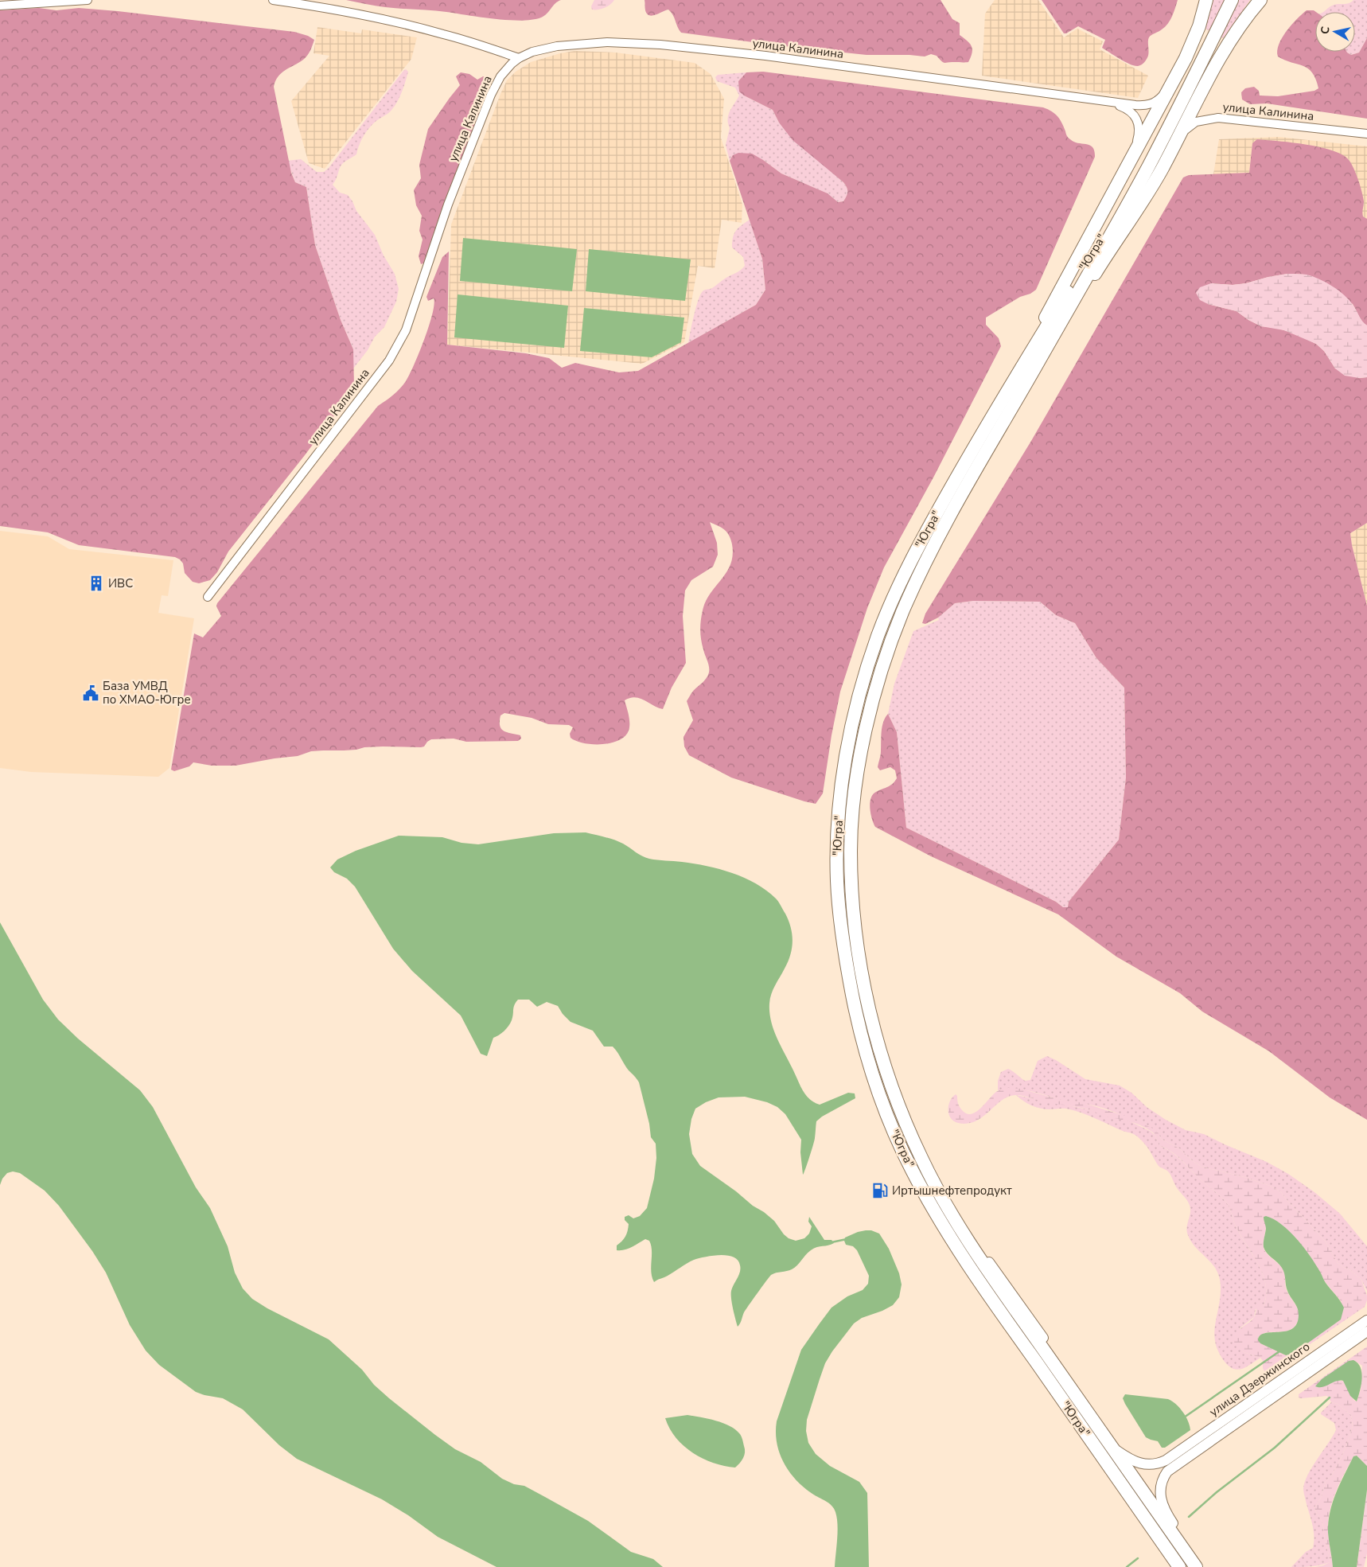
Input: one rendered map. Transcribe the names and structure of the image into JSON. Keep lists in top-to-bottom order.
{
  "streets": {
    "main road": ["\"Югра\""],
    "street": ["улица Калинина", "улица Дзержинского"]
  },
  "places": {
    "building": ["ИВС"],
    "public building": ["База УМВД по ХМАО-Югре"],
    "fuel station": ["Иртышнефтепродукт"]
  },
  "north": "left"
}
